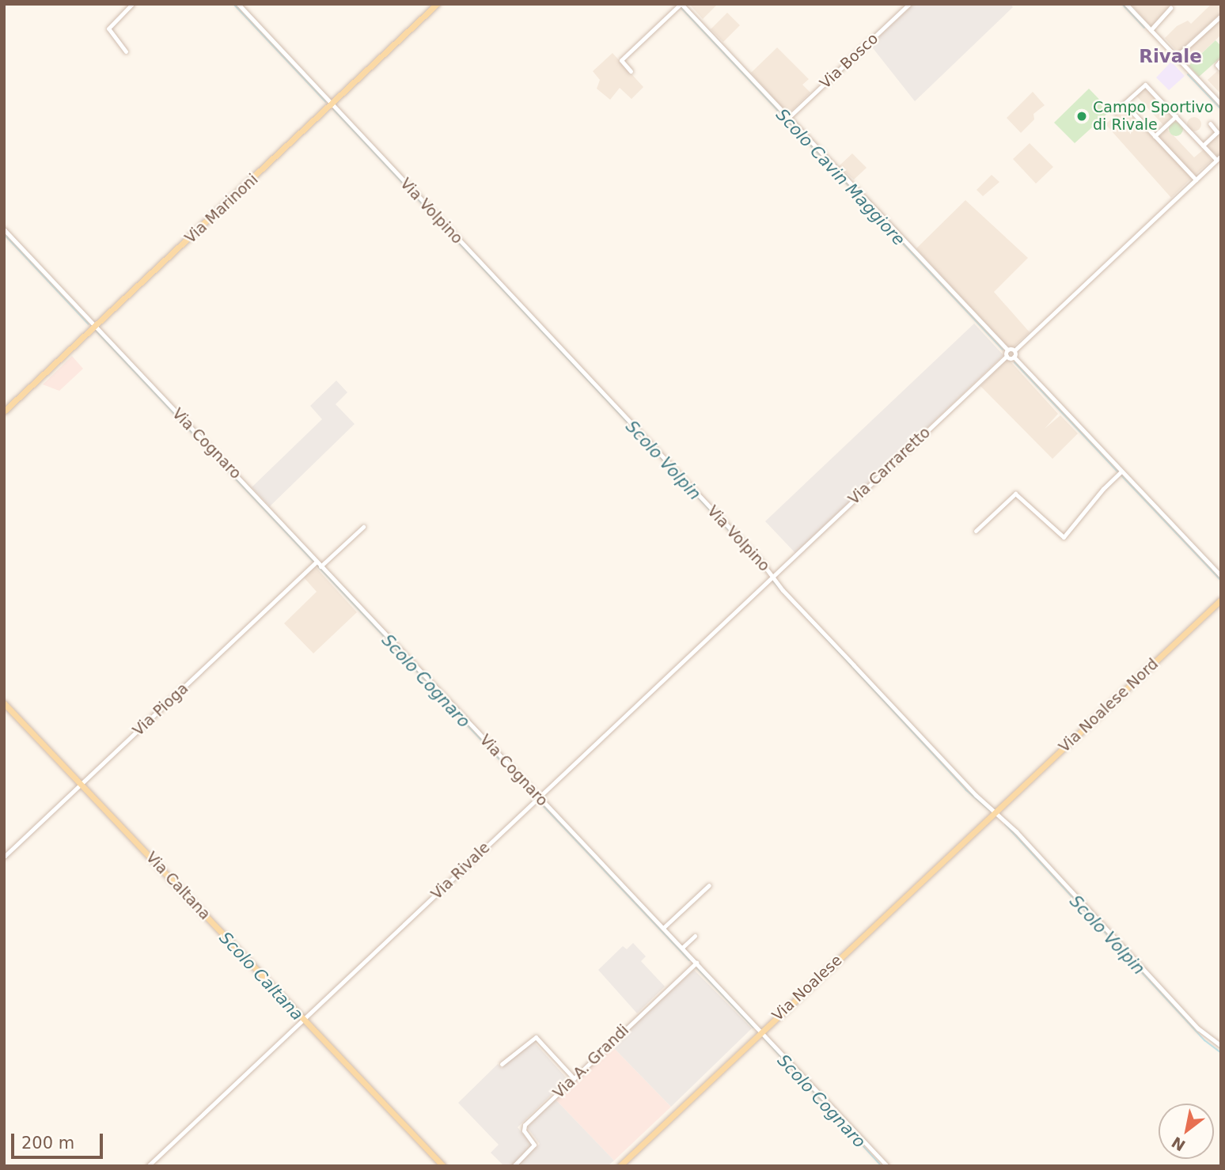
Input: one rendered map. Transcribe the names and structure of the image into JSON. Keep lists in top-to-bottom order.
{
  "streets": {
    "main road": [
      "Via Marinoni",
      "Via Noalese Nord",
      "Via Caltana",
      "Via Noalese"
    ],
    "street": [
      "Via Bosco",
      "Via Volpino",
      "Via Cognaro",
      "Via Carraretto",
      "Via Pioga",
      "Via Rivale",
      "Via A. Grandi"
    ]
  },
  "crossings": [
    ["Via Marinoni", "Via Volpino"],
    ["Via Marinoni", "Via Cognaro"],
    ["Via Volpino", "Via Carraretto"],
    ["Via Volpino", "Via Noalese Nord"],
    ["Via Volpino", "Via Rivale"],
    ["Via Volpino", "Via Noalese"],
    ["Via Cognaro", "Via Pioga"],
    ["Via Cognaro", "Via Rivale"],
    ["Via Cognaro", "Via Noalese"],
    ["Via Cognaro", "Via A. Grandi"],
    ["Via Carraretto", "Via Rivale"],
    ["Via Noalese Nord", "Via Noalese"],
    ["Via Pioga", "Via Caltana"],
    ["Via Rivale", "Via Caltana"]
  ],
  "districts": ["Rivale"],
  "water": [
    "Scolo Cavin Maggiore",
    "Scolo Volpin",
    "Scolo Cognaro",
    "Scolo Caltana"
  ],
  "places": ["Campo Sportivo di Rivale"],
  "scale_bar": "200 m",
  "north": "bottom left"
}
